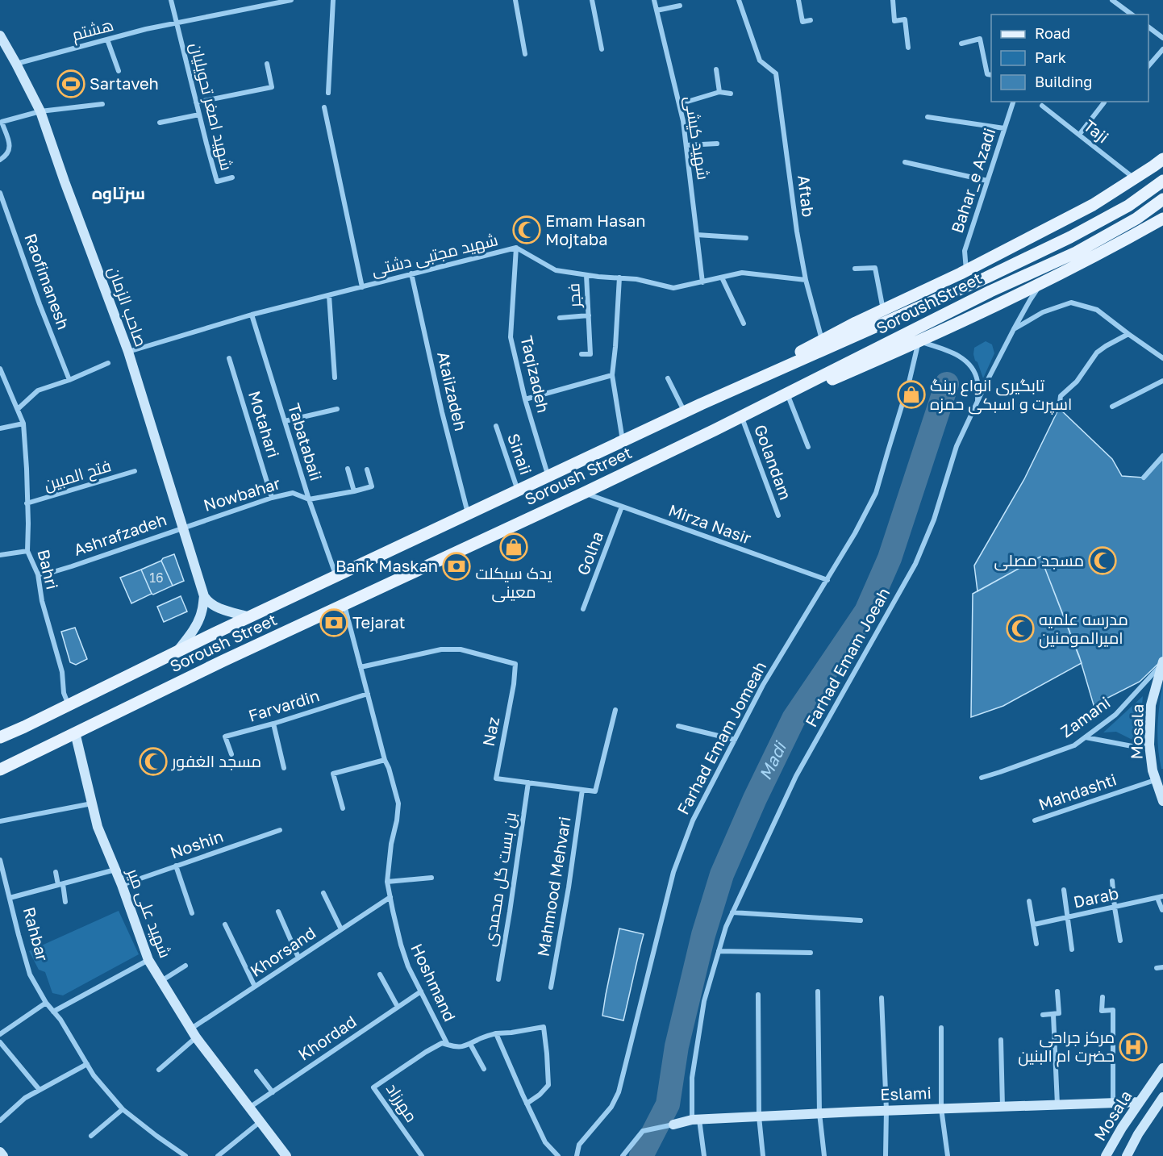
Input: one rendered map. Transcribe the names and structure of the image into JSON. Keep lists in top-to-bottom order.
{
  "streets": {
    "main road": ["Soroush Street"],
    "street": [
      "هشتم",
      "شهید اصغر تحویلیان",
      "Taji",
      "شهید کیشی",
      "Bahar_e Azadi",
      "Aftab",
      "شهید مجتبی دشتی",
      "Raofimanesh",
      "فجر",
      "صاحب الزمان",
      "Taqizadeh",
      "Ataiizadeh",
      "Motahari",
      "Tabatabaii",
      "Sinaii",
      "Golandam",
      "فتح المبین",
      "Nowbahar",
      "Mirza Nasir",
      "Ashrafzadeh",
      "Golha",
      "Bahri",
      "Farhad Emam Joeah",
      "Farvardin",
      "Zamani",
      "Naz",
      "Mosala",
      "Farhad Emam Jomeah",
      "Mahdashti",
      "Noshin",
      "بن بست گل محمدی",
      "Mahmood Mehvari",
      "Darab",
      "شهید علی میر",
      "Rahbar",
      "Khorsand",
      "Hoshmand",
      "Khordad",
      "Eslami",
      "مهرزاد"
    ]
  },
  "crossings": [
    ["هشتم", "شهید اصغر تحویلیان"],
    ["هشتم", "صاحب الزمان"],
    ["شهید کیشی", "شهید مجتبی دشتی"],
    ["Aftab", "شهید مجتبی دشتی"],
    ["شهید مجتبی دشتی", "فجر"],
    ["شهید مجتبی دشتی", "صاحب الزمان"],
    ["شهید مجتبی دشتی", "Taqizadeh"],
    ["شهید مجتبی دشتی", "Ataiizadeh"],
    ["شهید مجتبی دشتی", "Tabatabaii"],
    ["Soroush Street", "صاحب الزمان"],
    ["Soroush Street", "Taqizadeh"],
    ["Soroush Street", "Ataiizadeh"],
    ["Soroush Street", "Tabatabaii"],
    ["Soroush Street", "Sinaii"],
    ["Soroush Street", "Mirza Nasir"],
    ["Soroush Street", "Bahri"],
    ["Soroush Street", "شهید علی میر"],
    ["Soroush Street", "Hoshmand"],
    ["صاحب الزمان", "Nowbahar"],
    ["صاحب الزمان", "Ashrafzadeh"],
    ["Motahari", "Nowbahar"],
    ["Tabatabaii", "Nowbahar"],
    ["فتح المبین", "Bahri"],
    ["Nowbahar", "Ashrafzadeh"],
    ["Mirza Nasir", "Golha"],
    ["Mirza Nasir", "Farhad Emam Jomeah"],
    ["Ashrafzadeh", "Bahri"],
    ["Farhad Emam Joeah", "Farhad Emam Jomeah"],
    ["Farhad Emam Joeah", "Eslami"],
    ["Farvardin", "Hoshmand"],
    ["Zamani", "Mosala"],
    ["Naz", "بن بست گل محمدی"],
    ["Naz", "Mahmood Mehvari"],
    ["Naz", "Hoshmand"],
    ["Mosala", "Mahdashti"],
    ["Mosala", "Eslami"],
    ["Noshin", "شهید علی میر"],
    ["شهید علی میر", "Khorsand"],
    ["شهید علی میر", "Khordad"],
    ["Khorsand", "Hoshmand"],
    ["Hoshmand", "Khordad"],
    ["Hoshmand", "مهرزاد"]
  ],
  "districts": ["سرتاوه"],
  "water": ["Madi"],
  "places": {
    "sports": ["Sartaveh"],
    "mosque": [
      "Emam Hasan Mojtaba",
      "مسجد مصلی",
      "مدرسه علمیه امیرالمومنین",
      "مسجد الغفور"
    ],
    "shop": ["تابگیری انواع رینگ اسپرت و اسبکی حمزه", "یدک سیکلت معینی"],
    "bank": ["Bank Maskan", "Tejarat"],
    "hospital": ["مرکز جراحی حضرت ام البنین"]
  },
  "house_numbers": ["16"],
  "legend": ["Road", "Park", "Building"]
}
